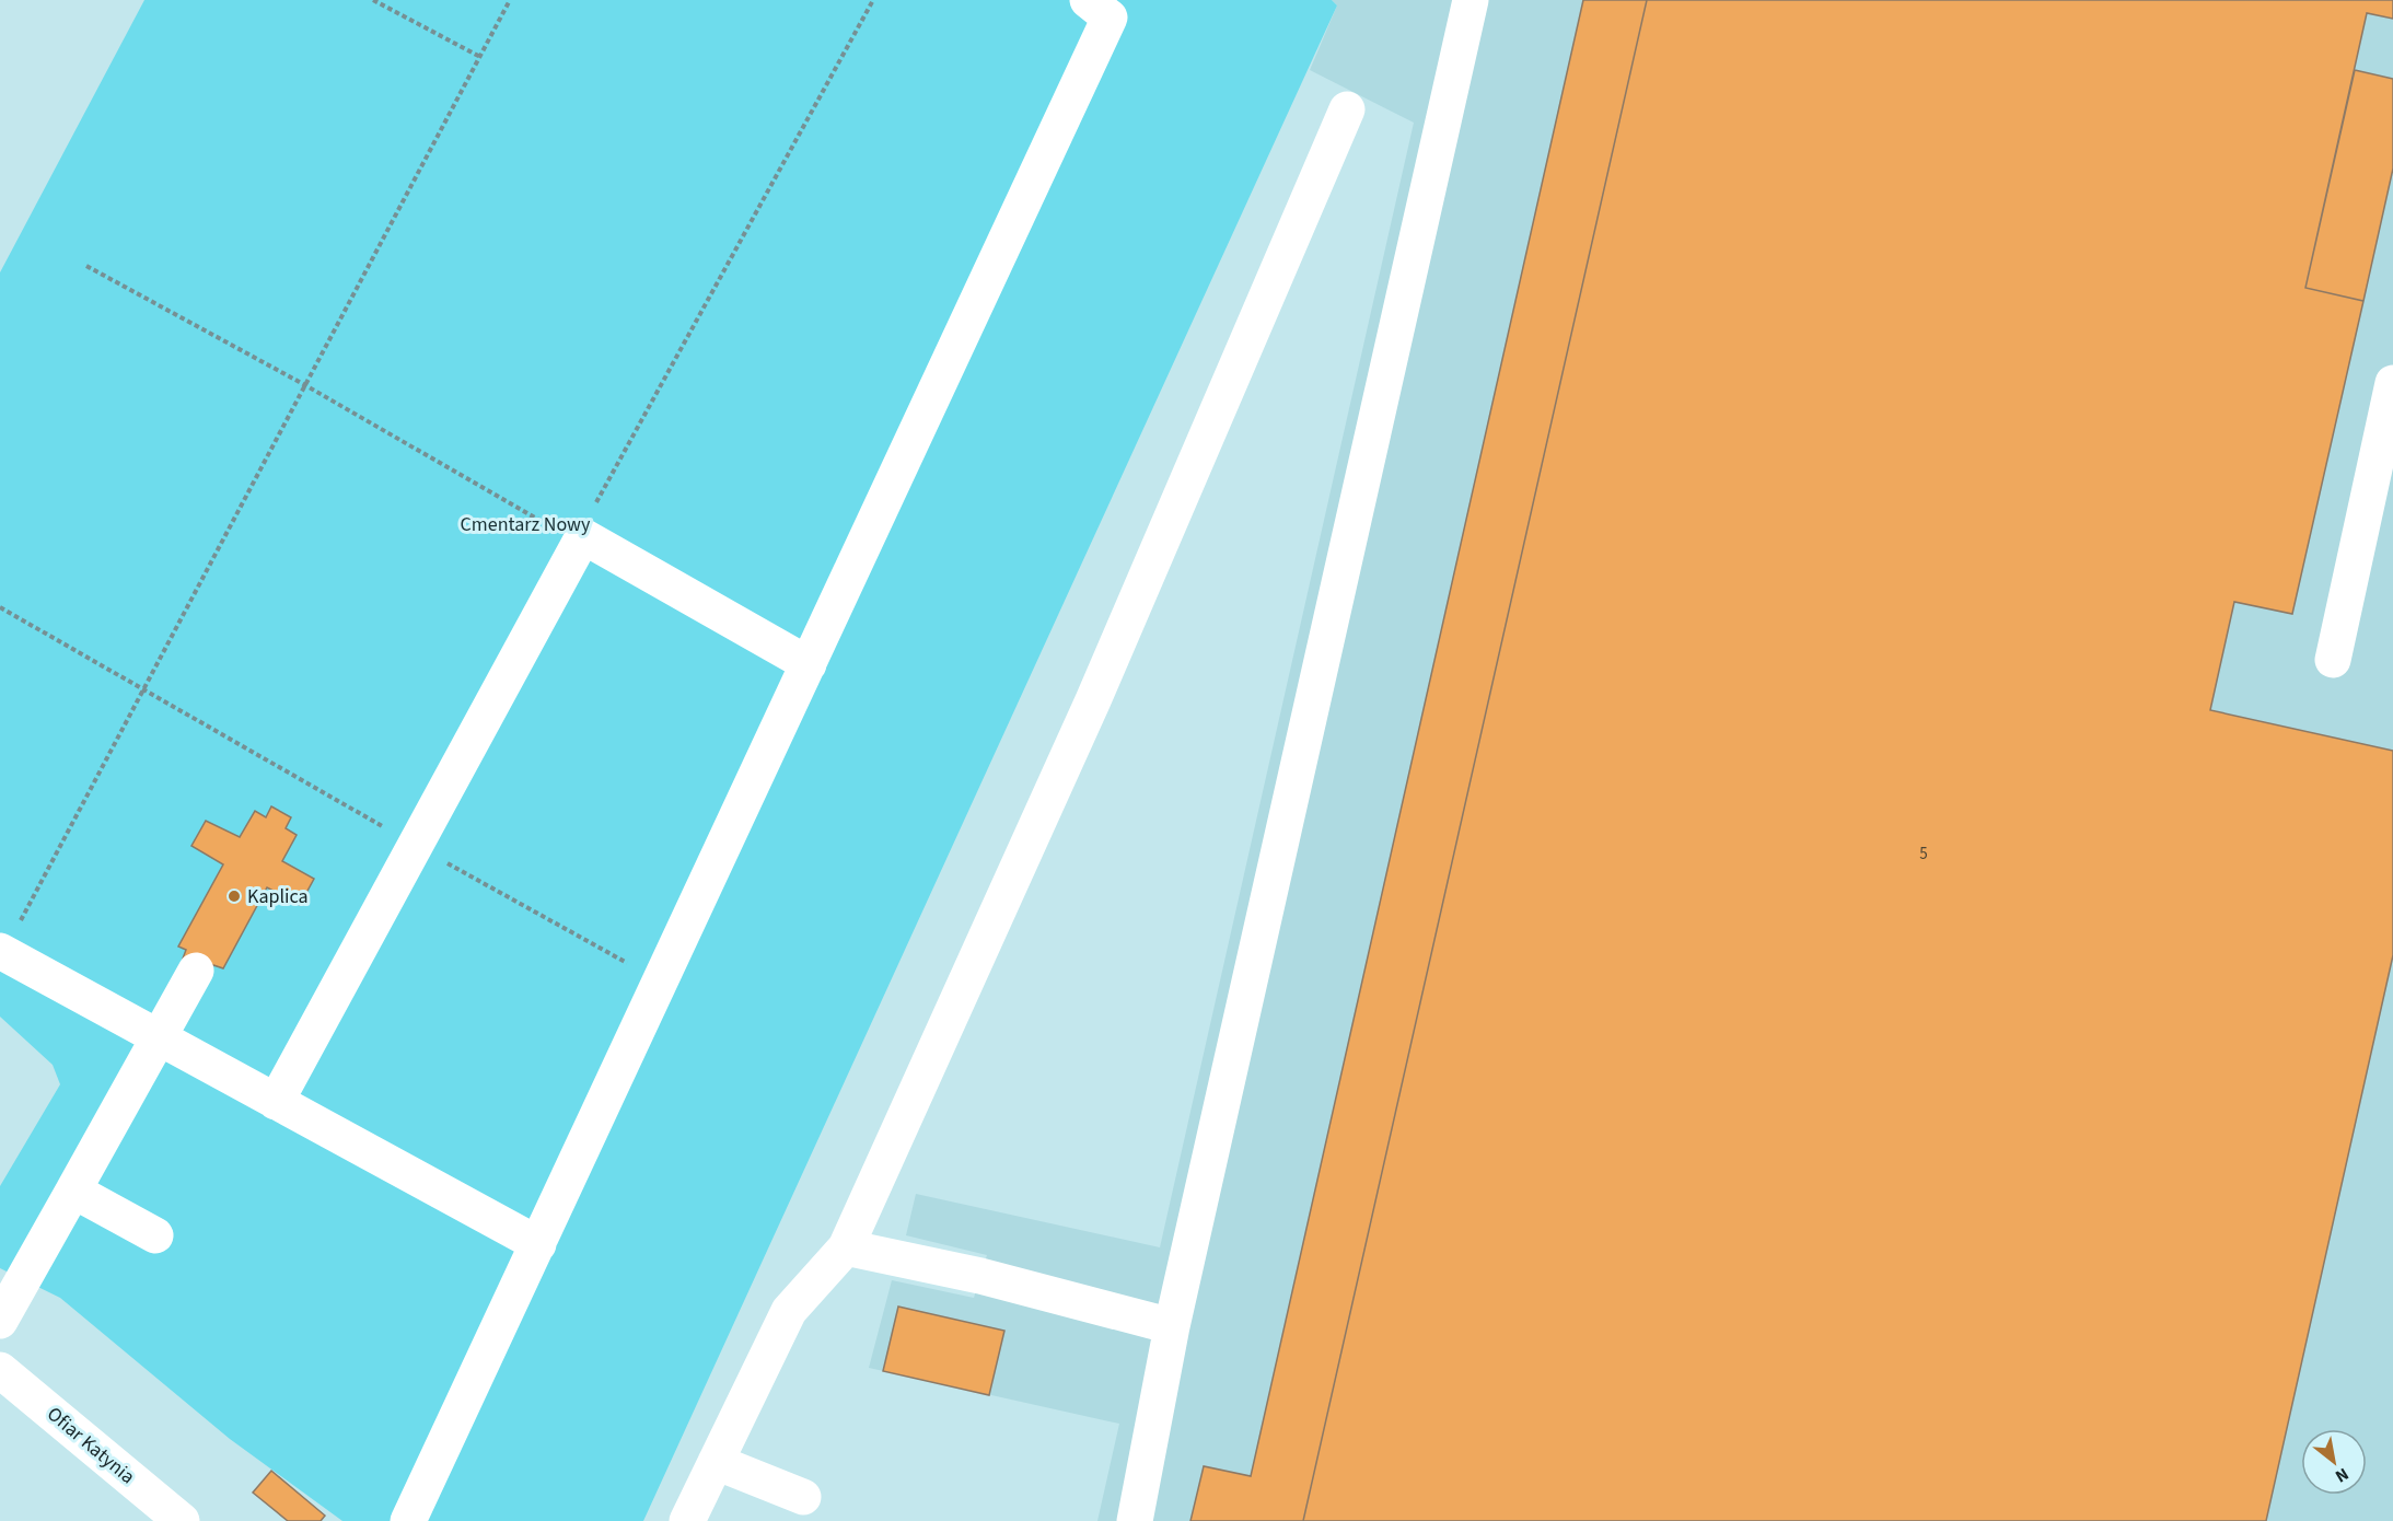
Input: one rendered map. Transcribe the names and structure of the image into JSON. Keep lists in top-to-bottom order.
{
  "streets": {
    "street": ["Ofiar Katynia"]
  },
  "parks": ["Cmentarz Nowy"],
  "places": ["Kaplica"],
  "house_numbers": ["5"],
  "north": "bottom right"
}
